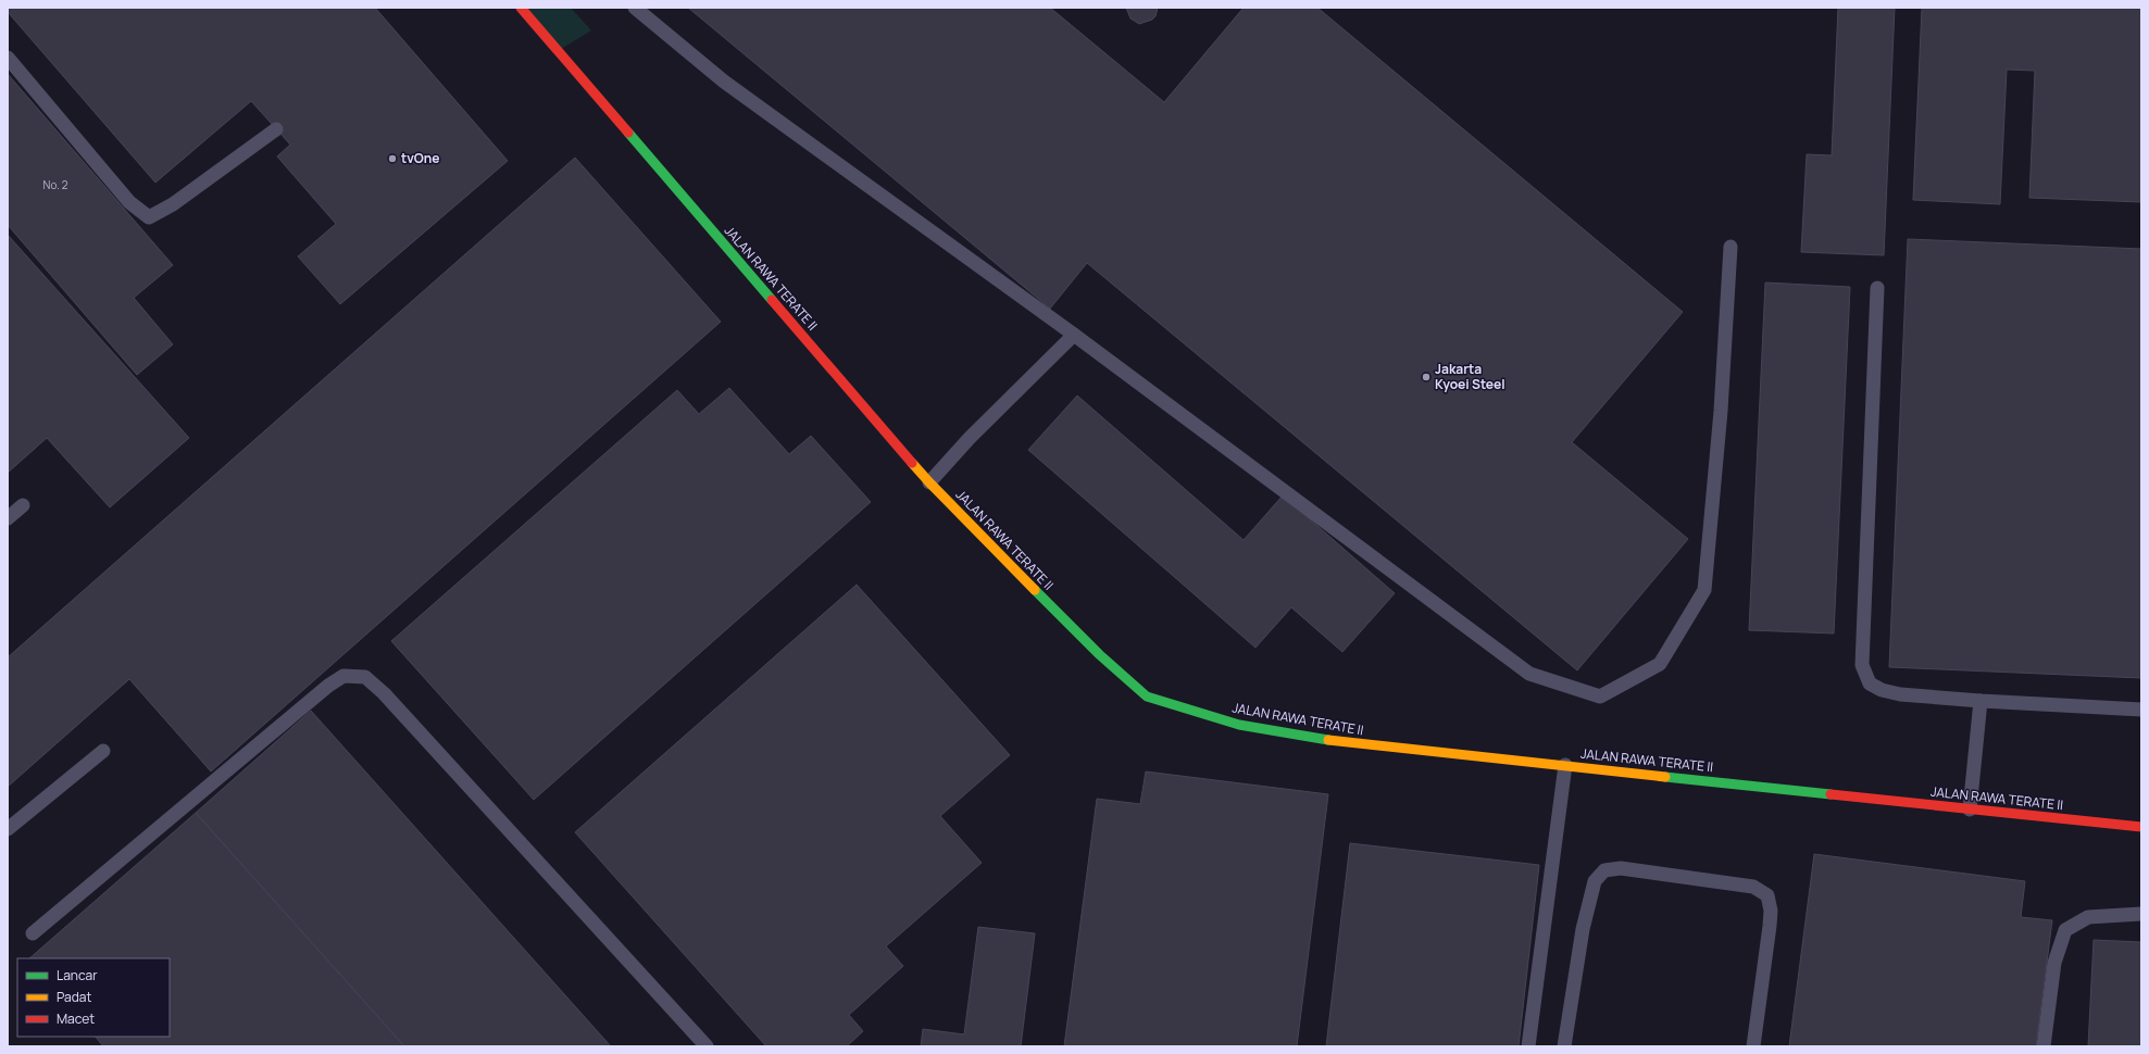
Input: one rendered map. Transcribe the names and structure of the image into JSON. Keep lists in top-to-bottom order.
{
  "streets": {
    "street": ["JALAN RAWA TERATE II"]
  },
  "places": ["tvOne", "Jakarta Kyoei Steel"],
  "house_numbers": ["No. 2"],
  "legend": ["Lancar", "Padat", "Macet"]
}
